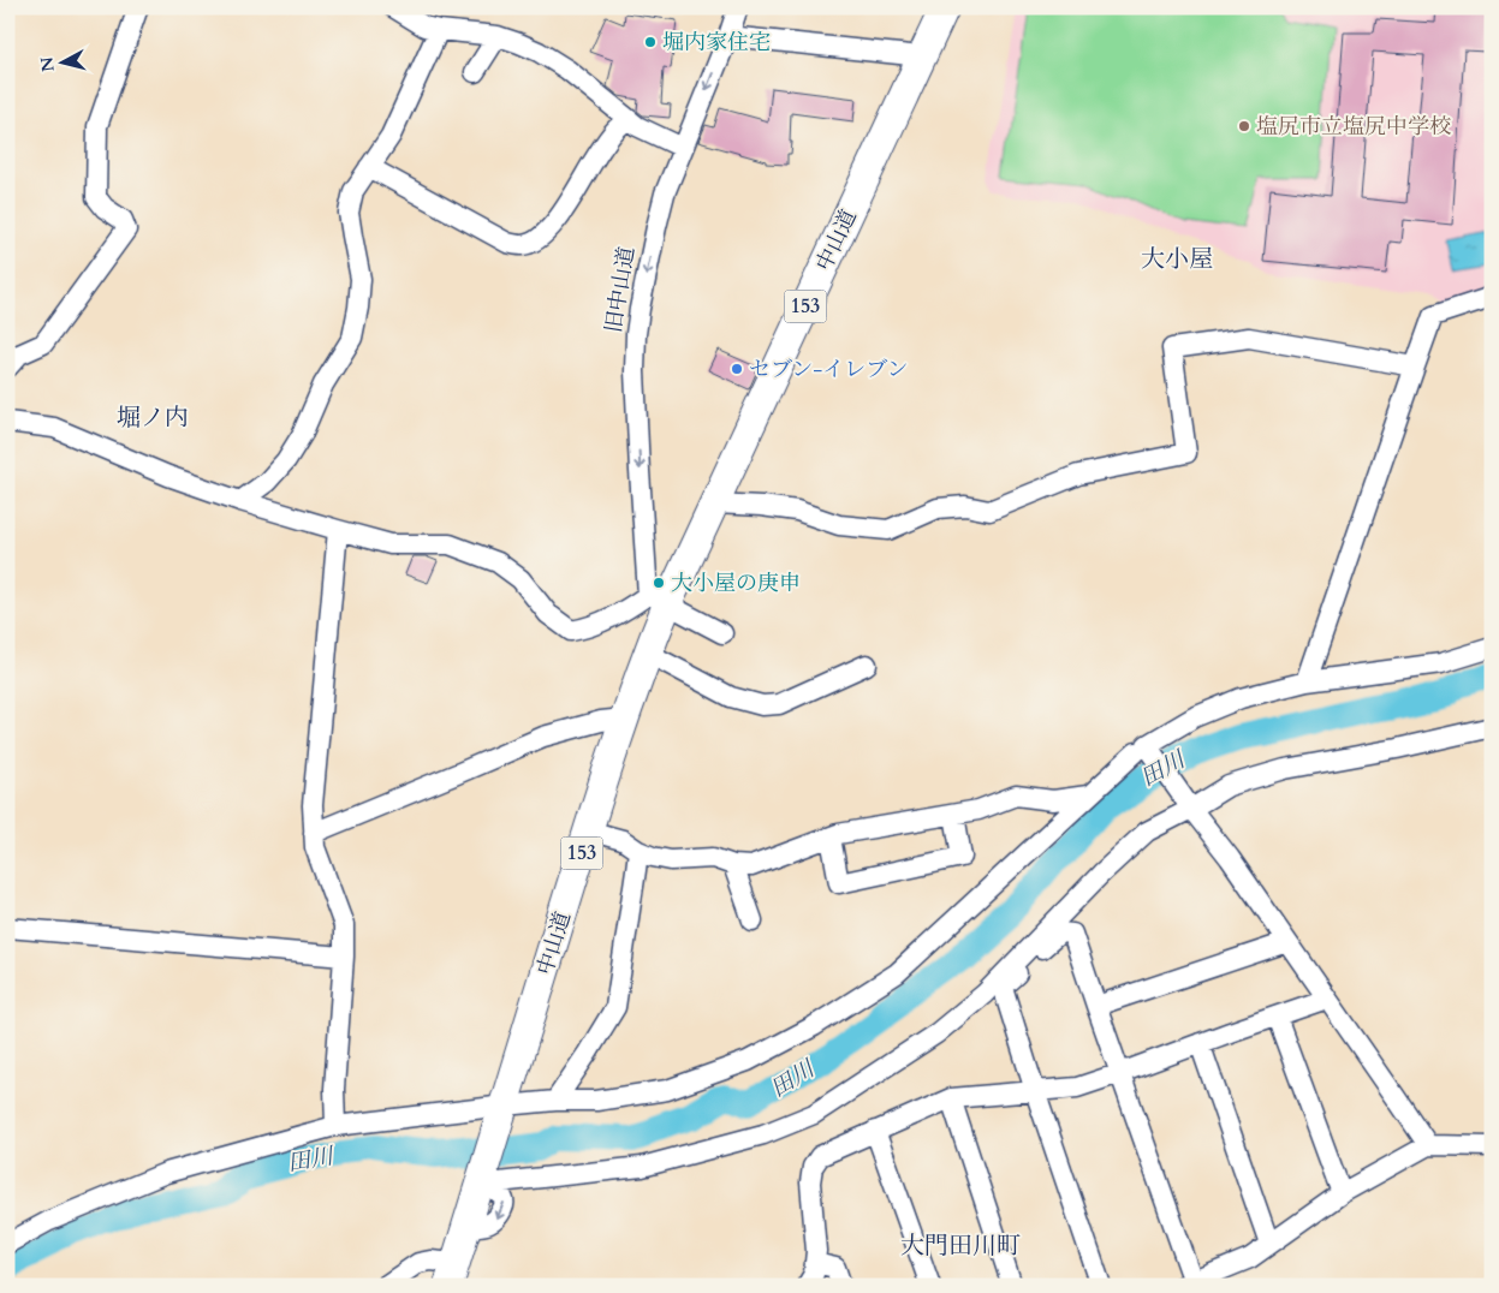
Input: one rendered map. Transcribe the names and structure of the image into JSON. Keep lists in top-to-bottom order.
{
  "streets": {
    "highway": ["中山道", "153"],
    "street": ["旧中山道"]
  },
  "crossings": [
    ["中山道", "旧中山道"]
  ],
  "one_way": ["旧中山道"],
  "districts": ["大小屋", "堀ノ内", "大門田川町"],
  "water": ["田川"],
  "places": [
    "堀内家住宅",
    "塩尻市立塩尻中学校",
    "セブン-イレブン",
    "大小屋の庚申"
  ],
  "north": "left"
}
